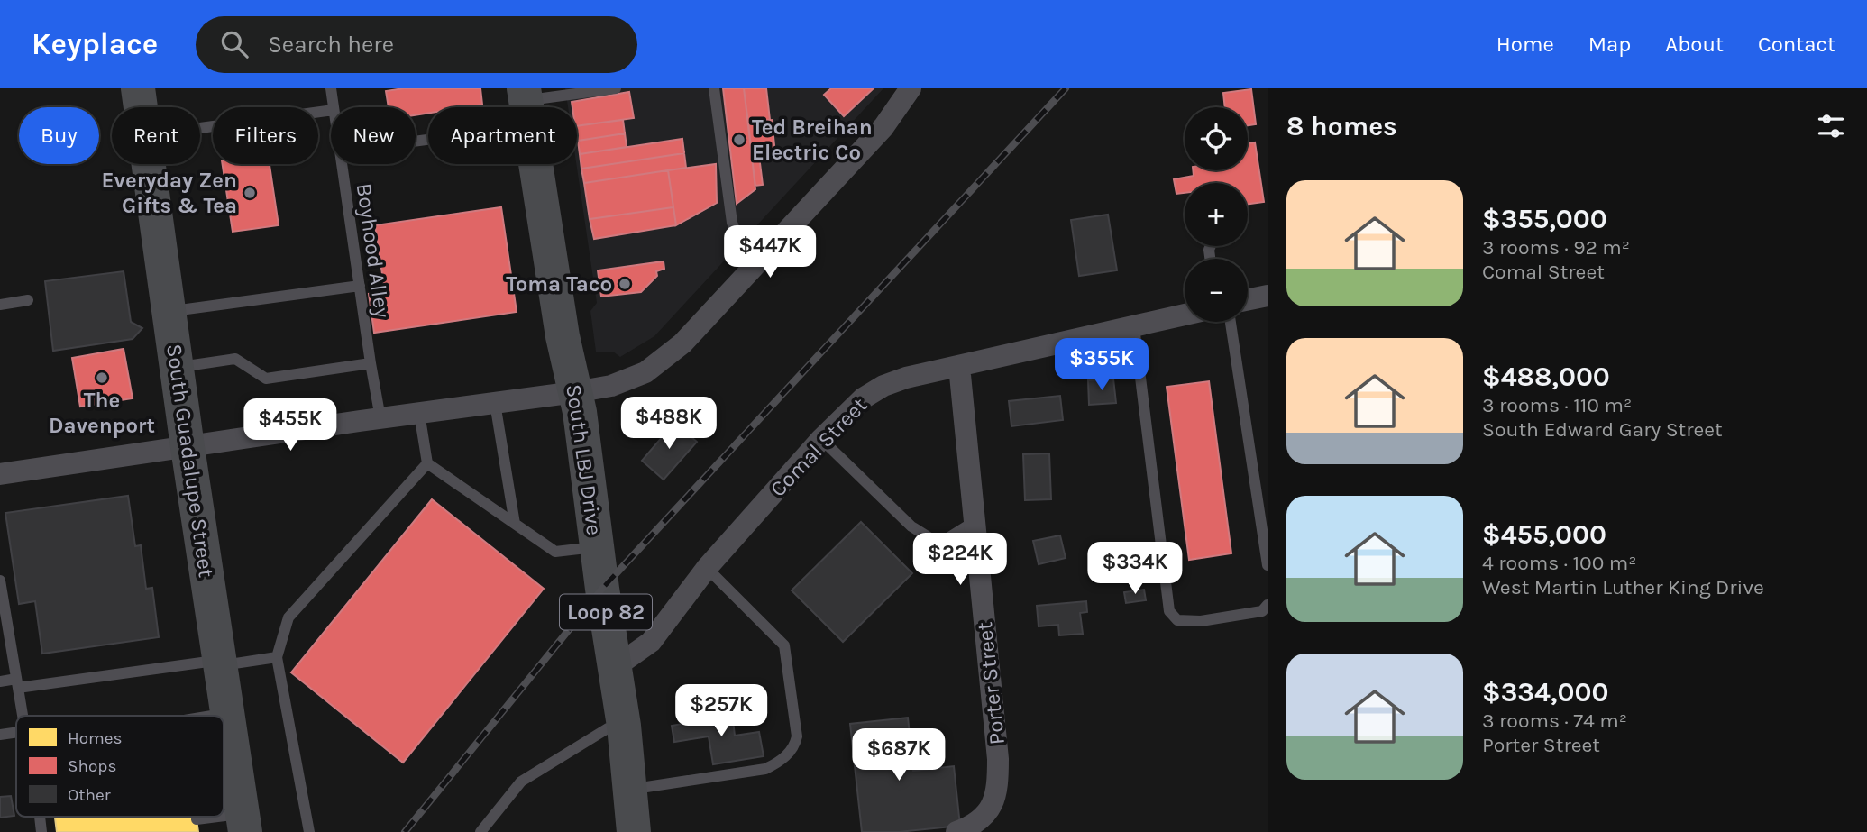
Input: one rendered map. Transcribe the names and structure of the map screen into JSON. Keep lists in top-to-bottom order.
{
  "streets": {
    "main road": ["South LBJ Drive", "South Guadalupe Street", "Loop 82"],
    "street": ["Comal Street", "Porter Street"],
    "lane": ["Boyhood Alley"]
  },
  "crossings": [
    ["Comal Street", "South LBJ Drive"],
    ["Comal Street", "Porter Street"]
  ],
  "places": [
    "Ted Breihan Electric Co",
    "Everyday Zen Gifts & Tea",
    "Toma Taco",
    "The Davenport"
  ],
  "legend": ["Homes", "Shops", "Other"],
  "page": {
    "header": "Keyplace",
    "search": "Search here",
    "nav": [
      "Home",
      "Map",
      "About",
      "Contact"
    ],
    "heading": "8 homes",
    "map_buttons": ["+", "−"],
    "chip": [
      "Buy",
      "Rent",
      "Filters",
      "New",
      "Apartment"
    ],
    "list": [
      {
        "name": "$355,000",
        "note": "3 rooms · 92 m² · Comal Street"
      },
      {
        "name": "$488,000",
        "note": "3 rooms · 110 m² · South Edward Gary Street"
      },
      {
        "name": "$455,000",
        "note": "4 rooms · 100 m² · West Martin Luther King Drive"
      },
      {
        "name": "$334,000",
        "note": "3 rooms · 74 m² · Porter Street"
      }
    ],
    "price": [
      "$447K",
      "$355K",
      "$488K",
      "$455K",
      "$224K",
      "$334K",
      "$257K",
      "$687K"
    ]
  }
}
